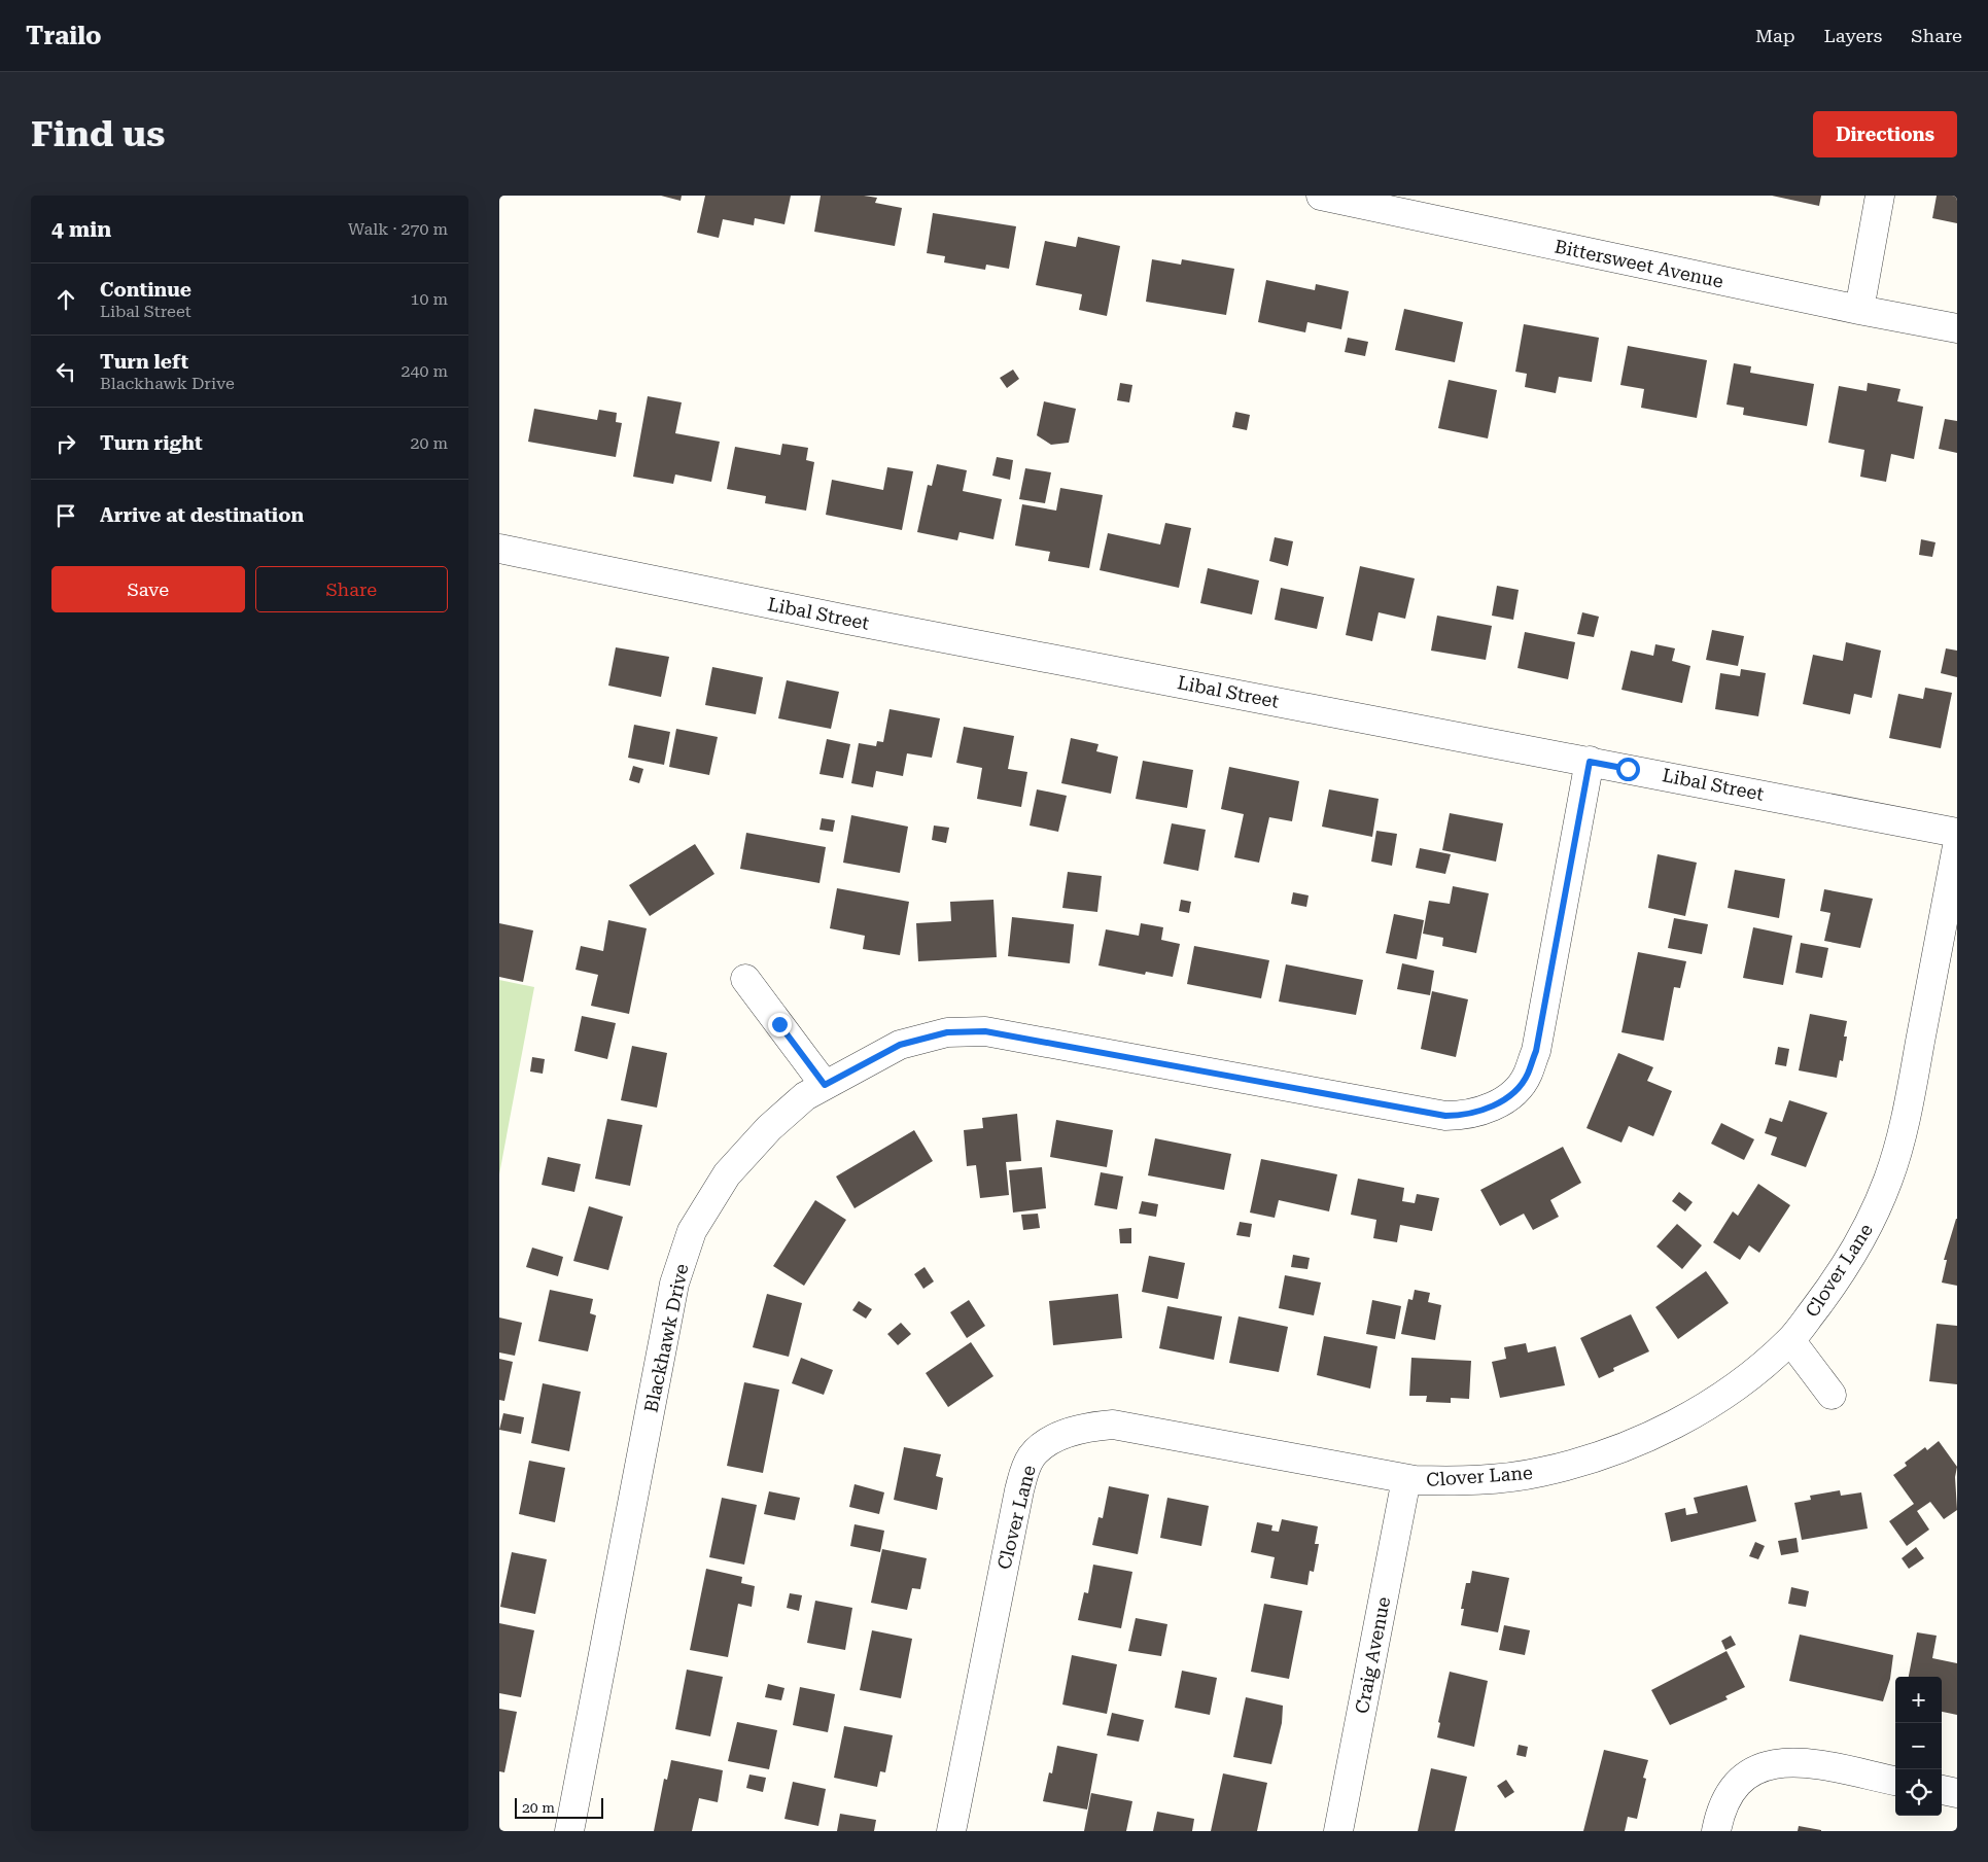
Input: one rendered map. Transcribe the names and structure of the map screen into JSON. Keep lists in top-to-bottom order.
{
  "streets": {
    "street": [
      "Bittersweet Avenue",
      "Libal Street",
      "Clover Lane",
      "Blackhawk Drive",
      "Craig Avenue"
    ]
  },
  "crossings": [
    ["Libal Street", "Blackhawk Drive"],
    ["Clover Lane", "Craig Avenue"]
  ],
  "scale_bar": "20 m",
  "page": {
    "header": "Trailo",
    "nav": ["Map", "Layers", "Share"],
    "buttons": [
      "Directions",
      ["Save", "Share"]
    ],
    "title": "Find us",
    "heading": ["4 min", "Walk · 270 m"],
    "list": [
      ["Continue", "Libal Street", "10 m"],
      ["Turn left", "Blackhawk Drive", "240 m"],
      ["Turn right", "20 m"],
      "Arrive at destination"
    ],
    "map_buttons": ["+", "−"],
    "scale": "20 m"
  }
}
